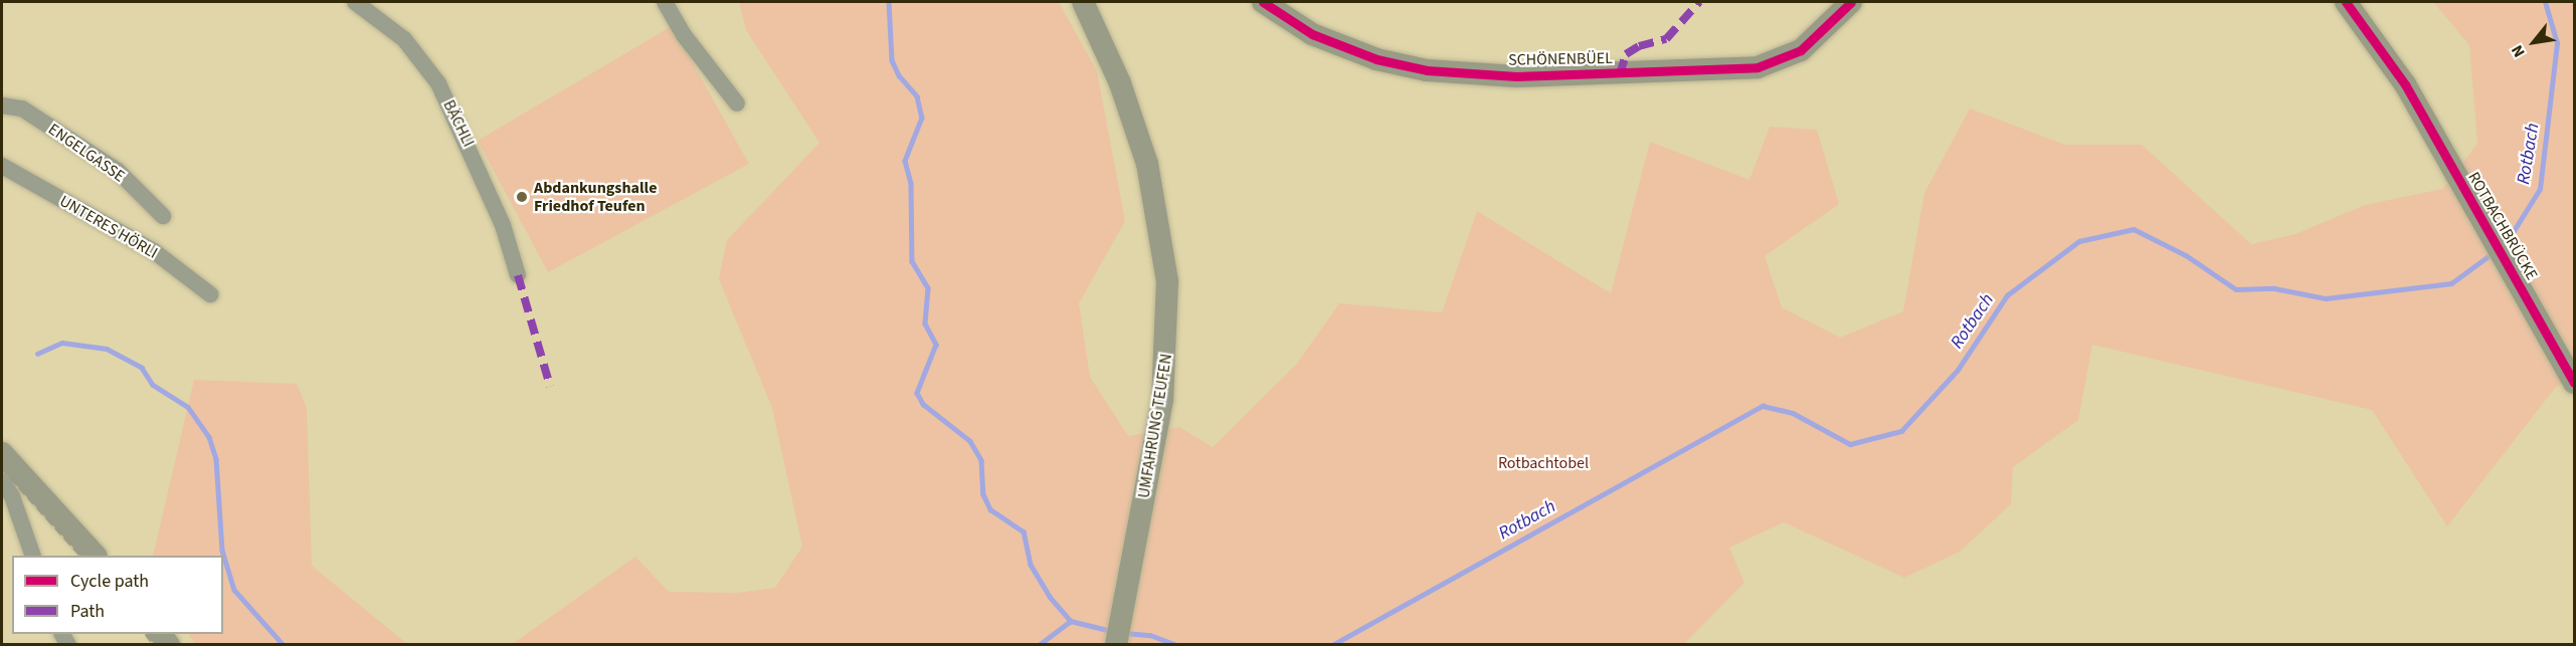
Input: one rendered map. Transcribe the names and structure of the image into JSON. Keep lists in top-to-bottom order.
{
  "streets": {
    "street": [
      "SCHÖNENBÜEL",
      "BÄCHLI",
      "ENGELGASSE",
      "ROTBACHBRÜCKE",
      "UNTERES HÖRLI",
      "UMFAHRUNG TEUFEN"
    ]
  },
  "water": ["Rotbach"],
  "parks": ["Rotbachtobel"],
  "places": ["Abdankungshalle Friedhof Teufen"],
  "legend": ["Cycle path", "Path"],
  "north": "bottom left"
}
